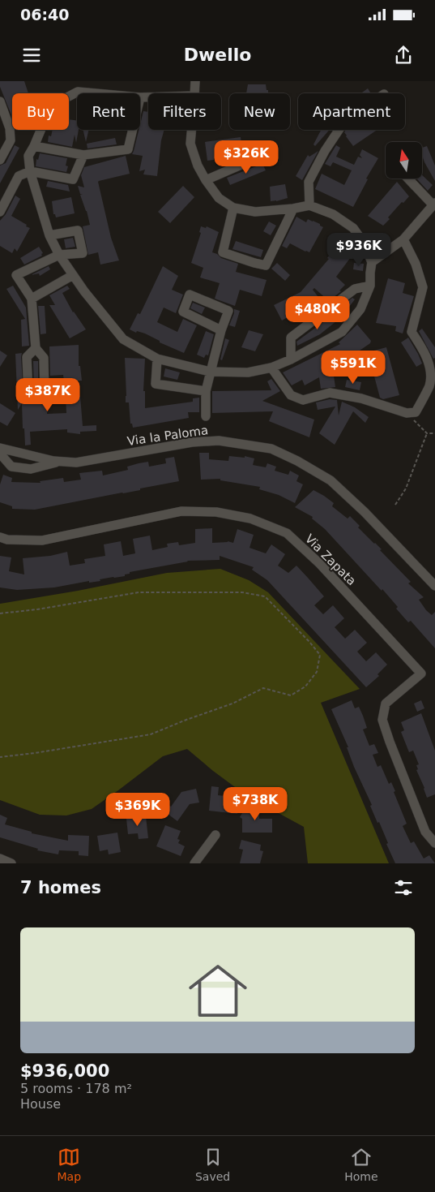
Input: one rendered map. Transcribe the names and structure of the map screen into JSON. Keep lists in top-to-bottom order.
{
  "streets": {
    "street": ["Via la Paloma", "Via Zapata"]
  },
  "north": "top",
  "page": {
    "status": "06:40",
    "header": "Dwello",
    "chip": [
      "Buy",
      "Rent",
      "Filters",
      "New",
      "Apartment"
    ],
    "price": [
      "$326K",
      "$936K",
      "$480K",
      "$591K",
      "$387K",
      "$738K",
      "$369K"
    ],
    "heading": "7 homes",
    "list": [
      {
        "name": "$936,000",
        "note": "5 rooms · 178 m² · House"
      }
    ],
    "tabs": ["Map", "Saved", "Home"]
  }
}
